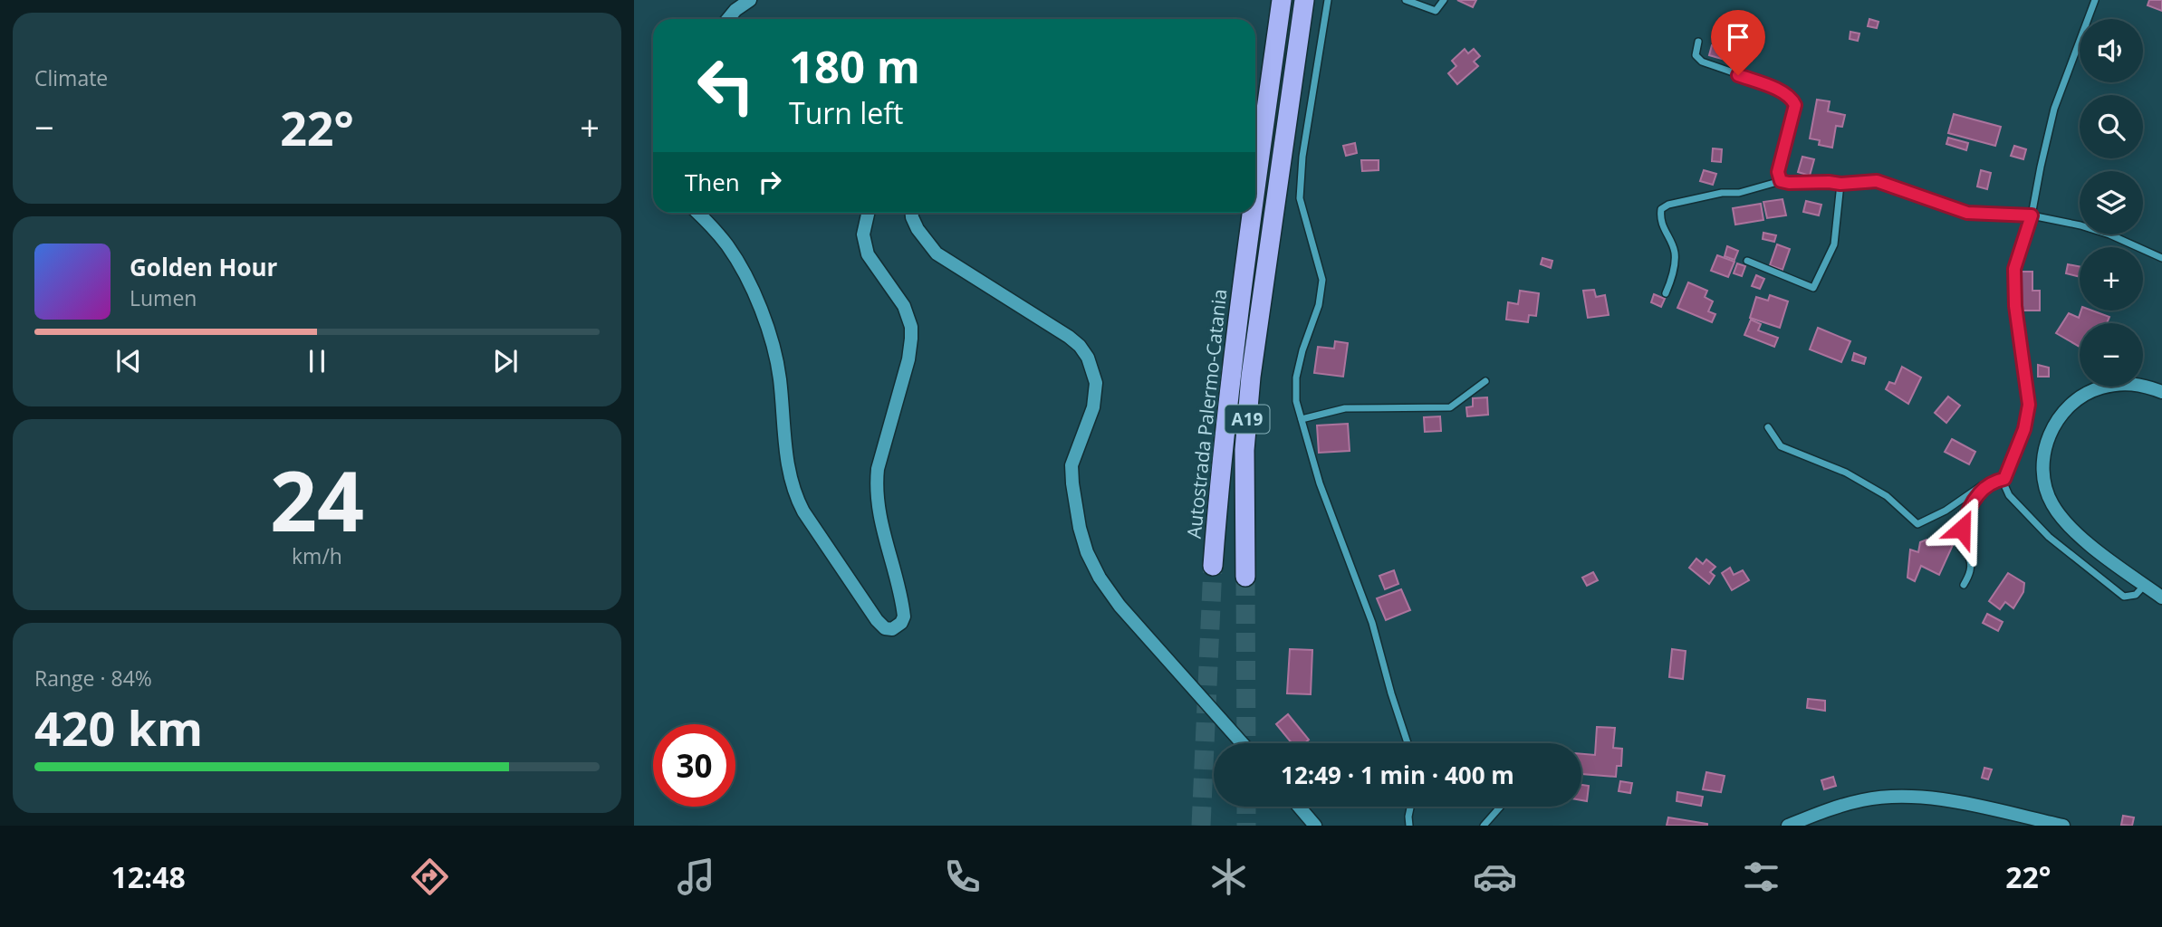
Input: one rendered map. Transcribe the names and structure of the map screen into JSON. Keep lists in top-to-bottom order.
{
  "streets": {
    "highway": ["Autostrada Palermo-Catania", "A19"]
  },
  "page": {
    "tile": [
      "Climate",
      ["24", "km/h"],
      ["Range · 84%", "420 km"]
    ],
    "map_buttons": ["+", "−"],
    "turn": ["180 m", "Turn left"],
    "heat": ["−", "22°", "+"],
    "then": "Then",
    "song": ["Golden Hour", "Lumen"],
    "limit": "30",
    "trip": "12:49 · 1 min · 400 m",
    "tabs": ["12:48", "22°"]
  }
}
